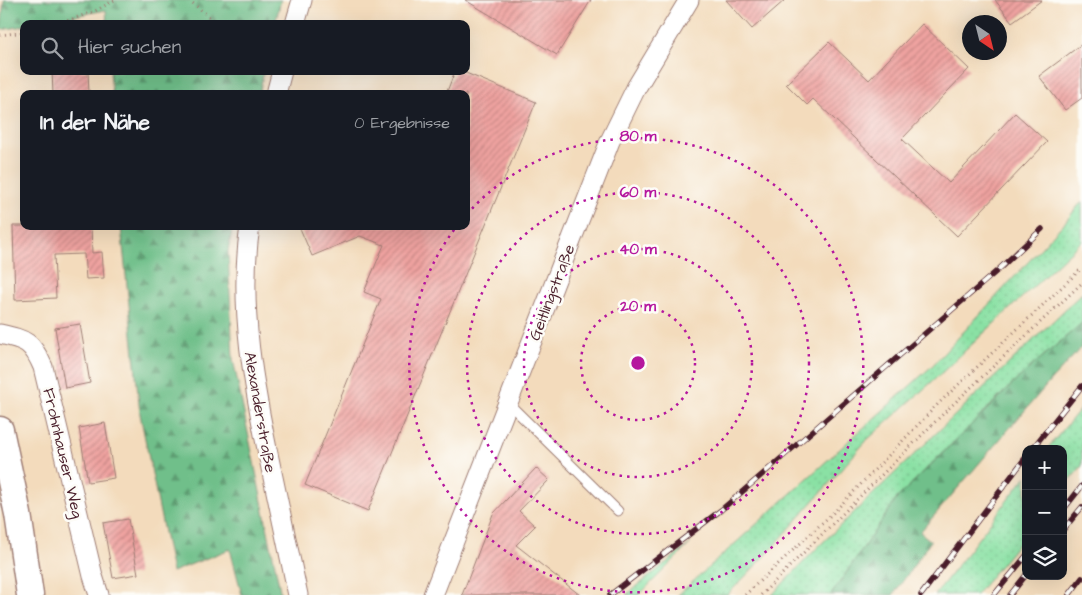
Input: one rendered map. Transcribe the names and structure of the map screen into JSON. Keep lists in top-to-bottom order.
{
  "streets": {
    "street": ["Geitlingstraße", "Alexanderstraße", "Frohnhauser Weg"]
  },
  "north": "bottom right",
  "page": {
    "search": "Hier suchen",
    "heading": ["In der Nähe", "0 Ergebnisse"],
    "map_buttons": ["+", "−"]
  },
  "rings": [
    "80 m",
    "60 m",
    "40 m",
    "20 m"
  ]
}
